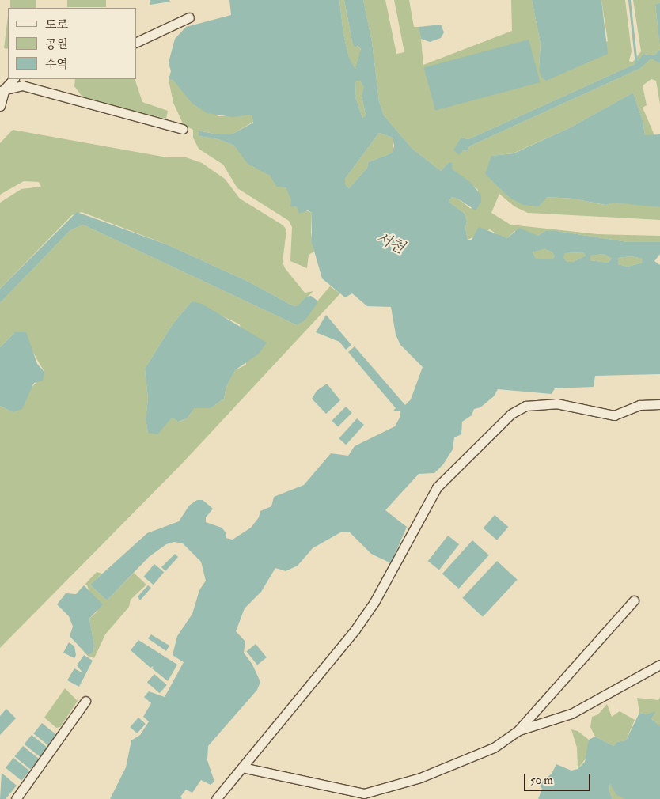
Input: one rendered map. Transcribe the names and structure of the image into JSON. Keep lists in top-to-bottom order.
{
  "water": ["서천"],
  "legend": ["도로", "공원", "수역"],
  "scale_bar": "50 m"
}
